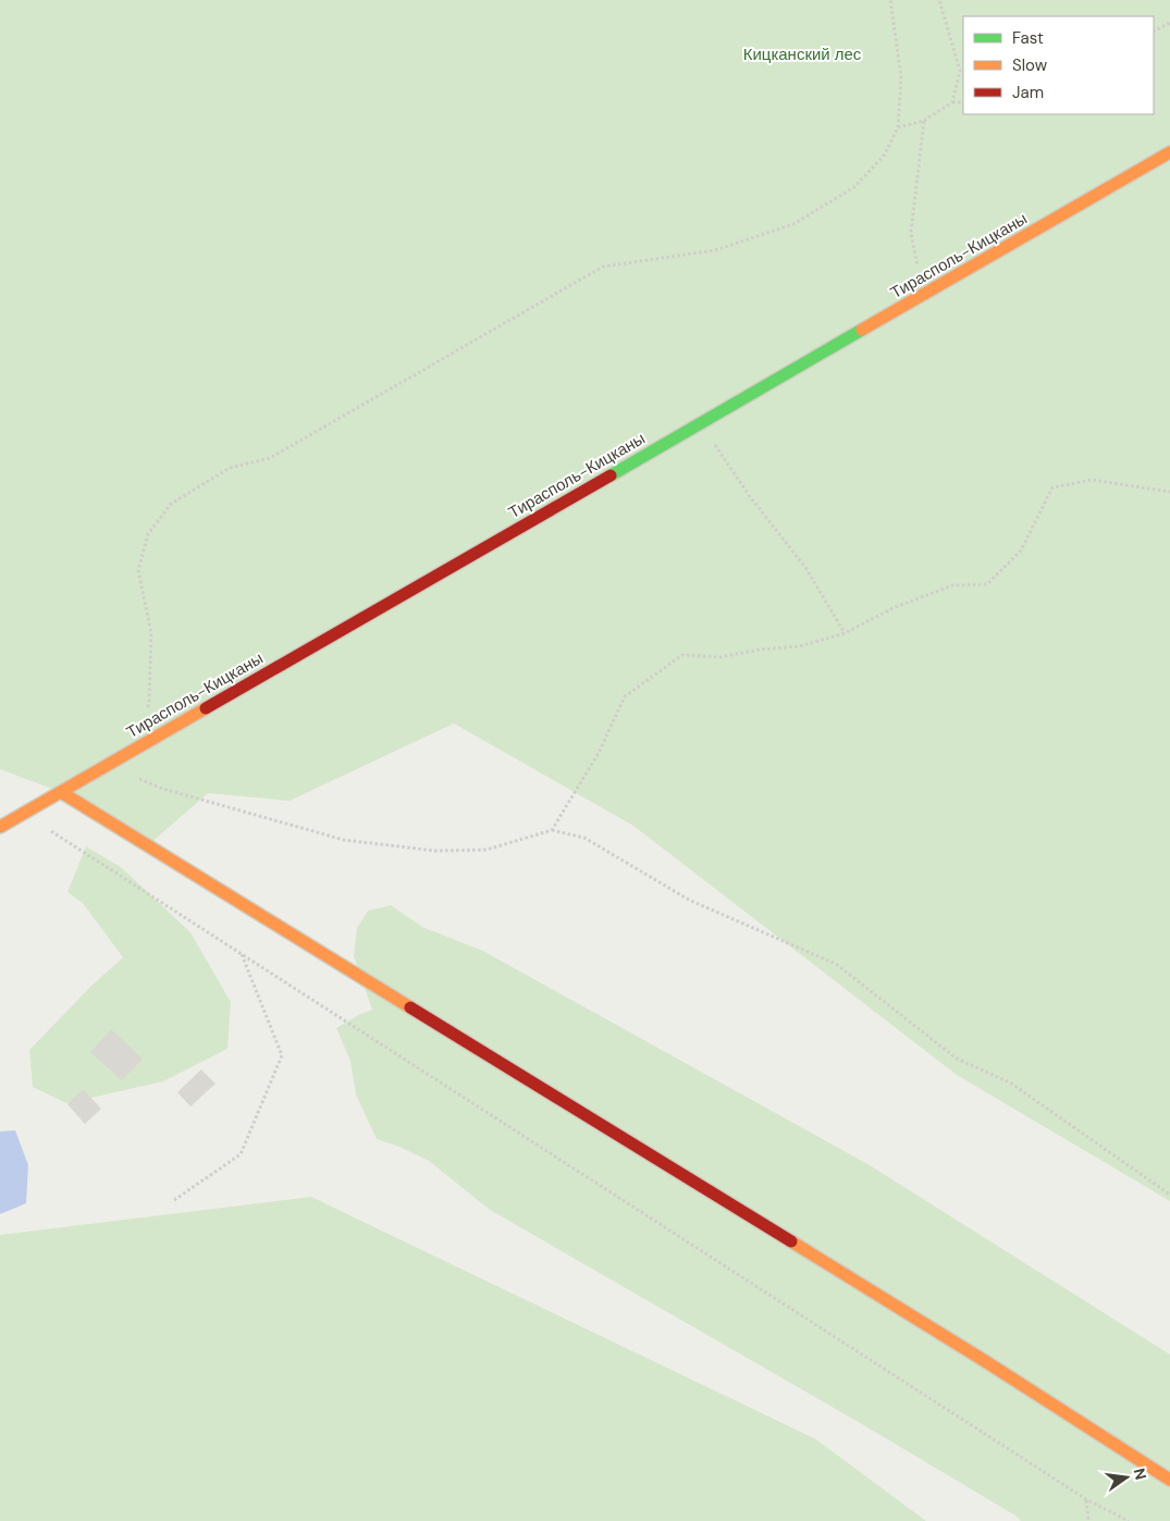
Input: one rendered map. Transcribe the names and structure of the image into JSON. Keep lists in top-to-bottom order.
{
  "streets": {
    "street": ["Тирасполь-Кицканы"]
  },
  "parks": ["Кицканский лес"],
  "legend": ["Fast", "Slow", "Jam"],
  "north": "right"
}
